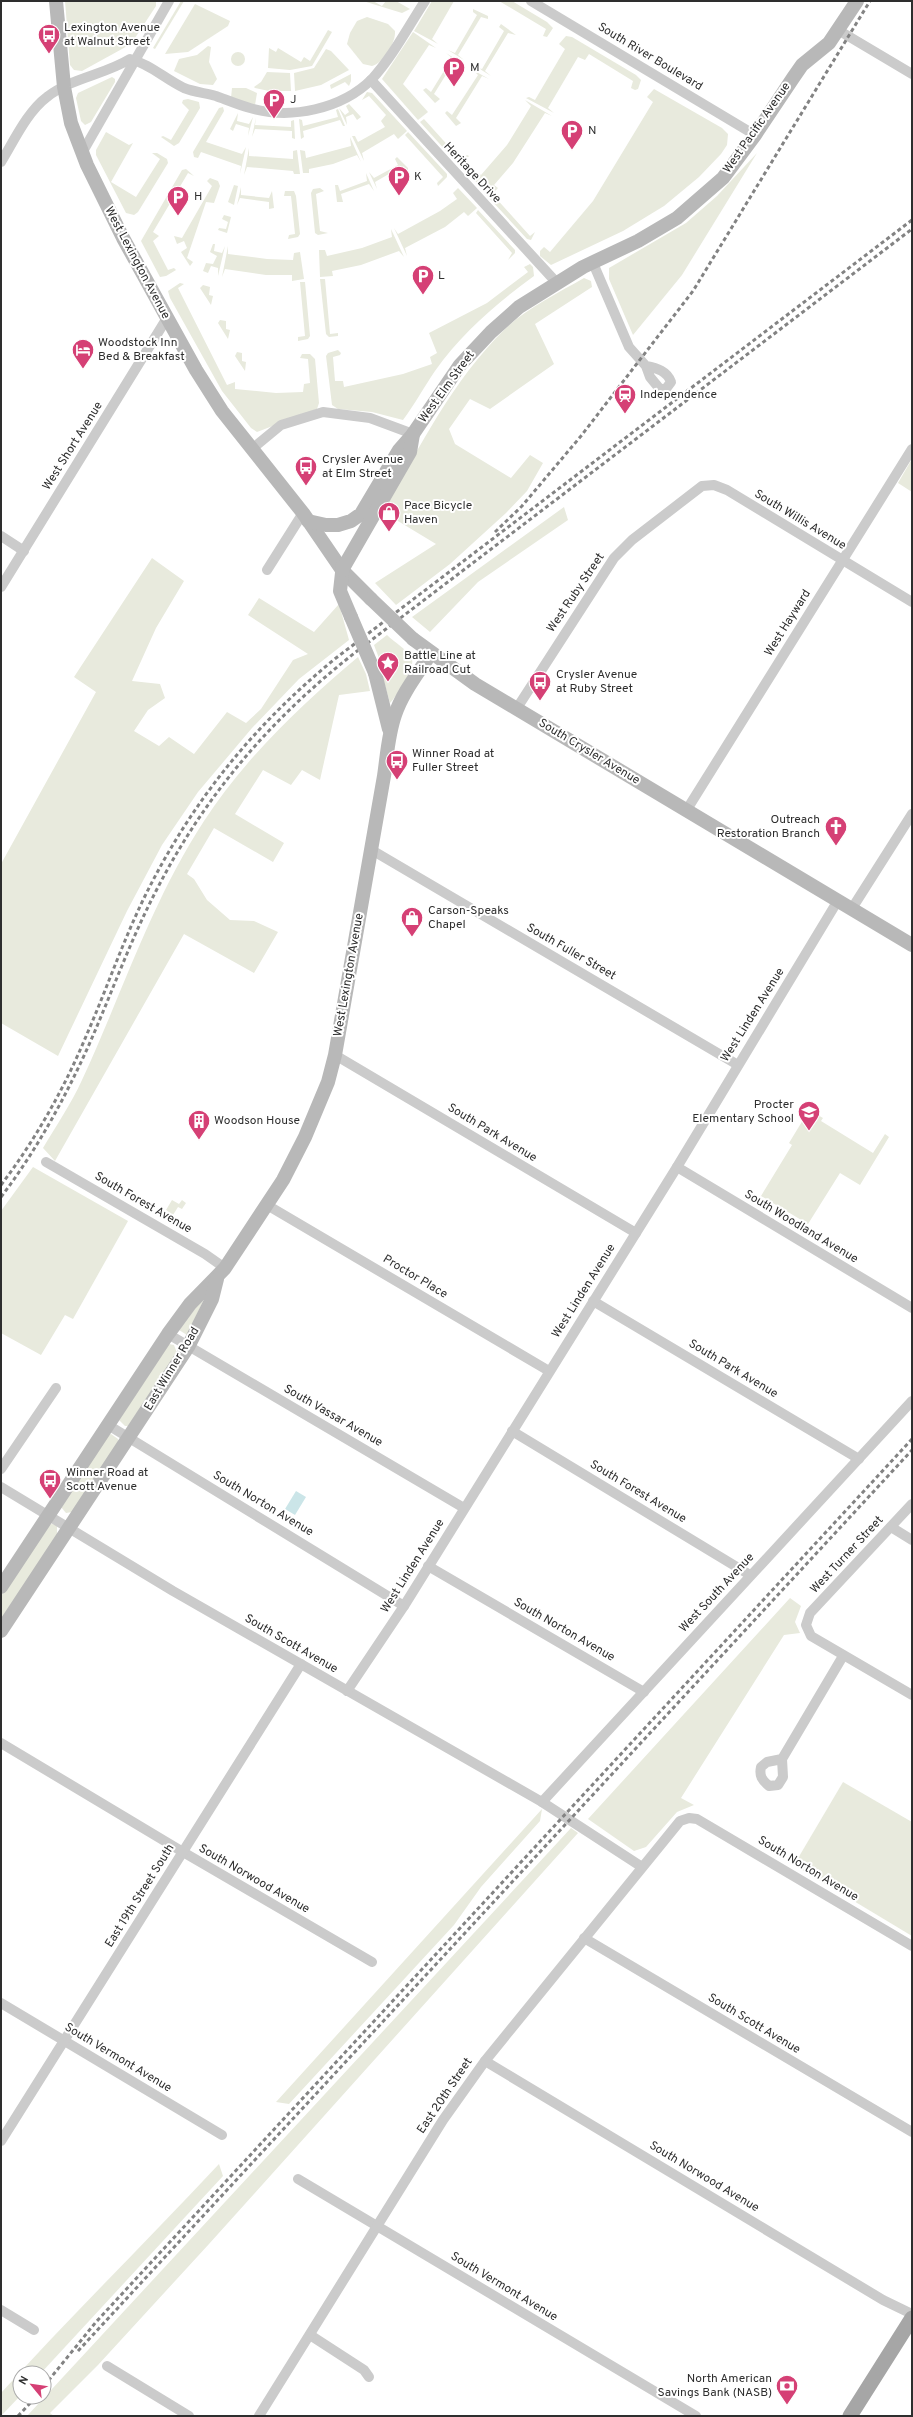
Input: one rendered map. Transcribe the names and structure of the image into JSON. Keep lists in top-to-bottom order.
{
  "streets": {
    "street": [
      "South River Boulevard",
      "West Pacific Avenue",
      "Heritage Drive",
      "West Lexington Avenue",
      "West Elm Street",
      "West Short Avenue",
      "South Willis Avenue",
      "West Ruby Street",
      "West Hayward",
      "South Crysler Avenue",
      "South Fuller Street",
      "West Linden Avenue",
      "South Park Avenue",
      "South Forest Avenue",
      "South Woodland Avenue",
      "Proctor Place",
      "East Winner Road",
      "South Vassar Avenue",
      "South Norton Avenue",
      "West Turner Street",
      "West South Avenue",
      "South Scott Avenue",
      "South Norwood Avenue",
      "East 19th Street South",
      "South Vermont Avenue",
      "East 20th Street"
    ]
  },
  "crossings": [
    ["South River Boulevard", "West Pacific Avenue"],
    ["West Pacific Avenue", "Heritage Drive"],
    ["West Pacific Avenue", "West Elm Street"],
    ["Heritage Drive", "West Elm Street"],
    ["West Lexington Avenue", "West Short Avenue"],
    ["West Lexington Avenue", "South Crysler Avenue"],
    ["West Lexington Avenue", "South Fuller Street"],
    ["West Lexington Avenue", "South Park Avenue"],
    ["West Lexington Avenue", "South Forest Avenue"],
    ["West Lexington Avenue", "Proctor Place"],
    ["West Lexington Avenue", "East Winner Road"],
    ["West Elm Street", "South Crysler Avenue"],
    ["South Willis Avenue", "West Ruby Street"],
    ["South Willis Avenue", "West Hayward"],
    ["West Ruby Street", "South Crysler Avenue"],
    ["West Hayward", "South Crysler Avenue"],
    ["South Crysler Avenue", "West Linden Avenue"],
    ["South Fuller Street", "West Linden Avenue"],
    ["West Linden Avenue", "South Park Avenue"],
    ["West Linden Avenue", "South Forest Avenue"],
    ["West Linden Avenue", "South Woodland Avenue"],
    ["West Linden Avenue", "Proctor Place"],
    ["West Linden Avenue", "South Vassar Avenue"],
    ["West Linden Avenue", "South Norton Avenue"],
    ["West Linden Avenue", "South Scott Avenue"],
    ["South Park Avenue", "West South Avenue"],
    ["South Forest Avenue", "East Winner Road"],
    ["South Forest Avenue", "West South Avenue"],
    ["East Winner Road", "South Vassar Avenue"],
    ["East Winner Road", "South Norton Avenue"],
    ["East Winner Road", "South Scott Avenue"],
    ["South Norton Avenue", "West South Avenue"],
    ["South Norton Avenue", "East 20th Street"],
    ["West South Avenue", "South Scott Avenue"],
    ["South Scott Avenue", "East 19th Street South"],
    ["South Scott Avenue", "East 20th Street"],
    ["South Norwood Avenue", "East 19th Street South"],
    ["South Norwood Avenue", "East 20th Street"],
    ["East 19th Street South", "South Vermont Avenue"],
    ["South Vermont Avenue", "East 20th Street"]
  ],
  "places": {
    "bus stop": [
      "Lexington Avenue at Walnut Street",
      "Crysler Avenue at Elm Street",
      "Crysler Avenue at Ruby Street",
      "Winner Road at Fuller Street",
      "Winner Road at Scott Avenue"
    ],
    "parking": [
      "M",
      "J",
      "N",
      "K",
      "H",
      "L"
    ],
    "hotel": ["Woodstock Inn Bed & Breakfast"],
    "station": ["Independence"],
    "shop": ["Pace Bicycle Haven", "Carson-Speaks Chapel"],
    "place": ["Battle Line at Railroad Cut"],
    "church": ["Outreach Restoration Branch"],
    "school or university": ["Procter Elementary School"],
    "building": ["Woodson House"],
    "bank": ["North American Savings Bank (NASB)"]
  },
  "north": "top left"
}
